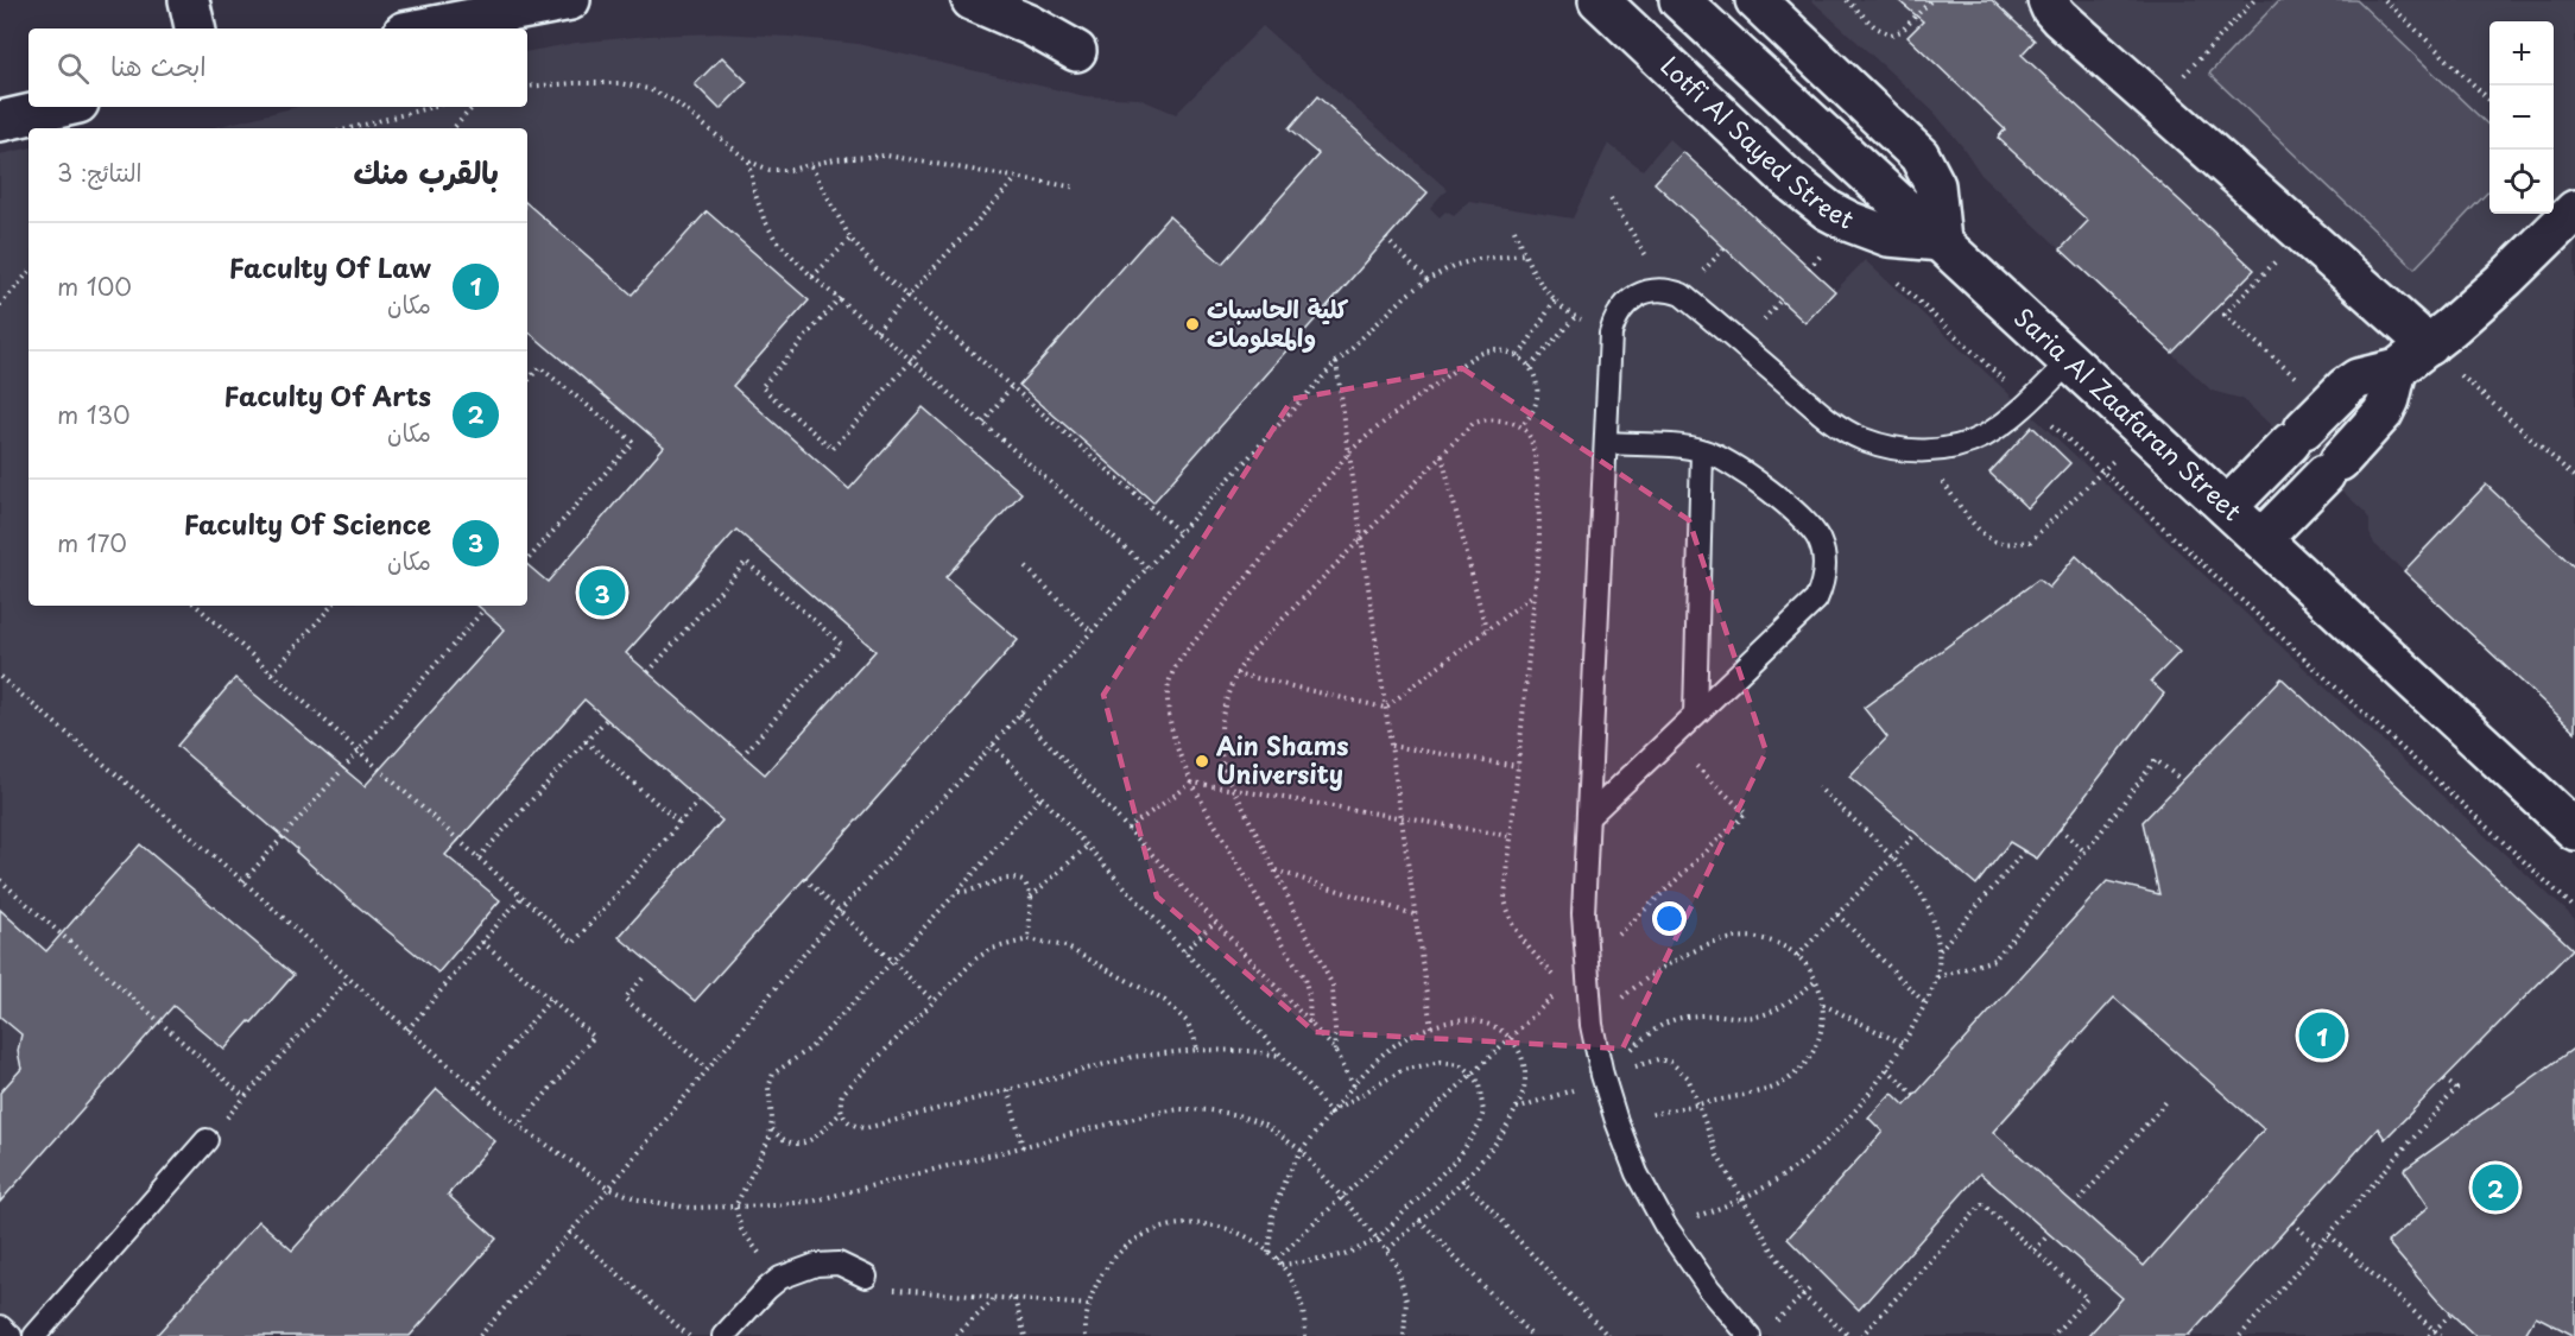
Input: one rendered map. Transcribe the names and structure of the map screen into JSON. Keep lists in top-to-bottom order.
{
  "streets": {
    "street": ["Lotfi Al Sayed Street", "Saria Al Zaafaran Street"]
  },
  "crossings": [
    ["Lotfi Al Sayed Street", "Saria Al Zaafaran Street"]
  ],
  "places": ["كلية الحاسبات والمعلومات", "Ain Shams University"],
  "page": {
    "map_buttons": ["+", "−"],
    "search": "ابحث هنا",
    "heading": ["بالقرب منك", "النتائج: 3"],
    "list": [
      {
        "mark": "1",
        "name": "Faculty Of Law",
        "note": "مكان",
        "value": "100 m"
      },
      {
        "mark": "2",
        "name": "Faculty Of Arts",
        "note": "مكان",
        "value": "130 m"
      },
      {
        "mark": "3",
        "name": "Faculty Of Science",
        "note": "مكان",
        "value": "170 m"
      }
    ],
    "pins": ["3", "1", "2"]
  }
}
